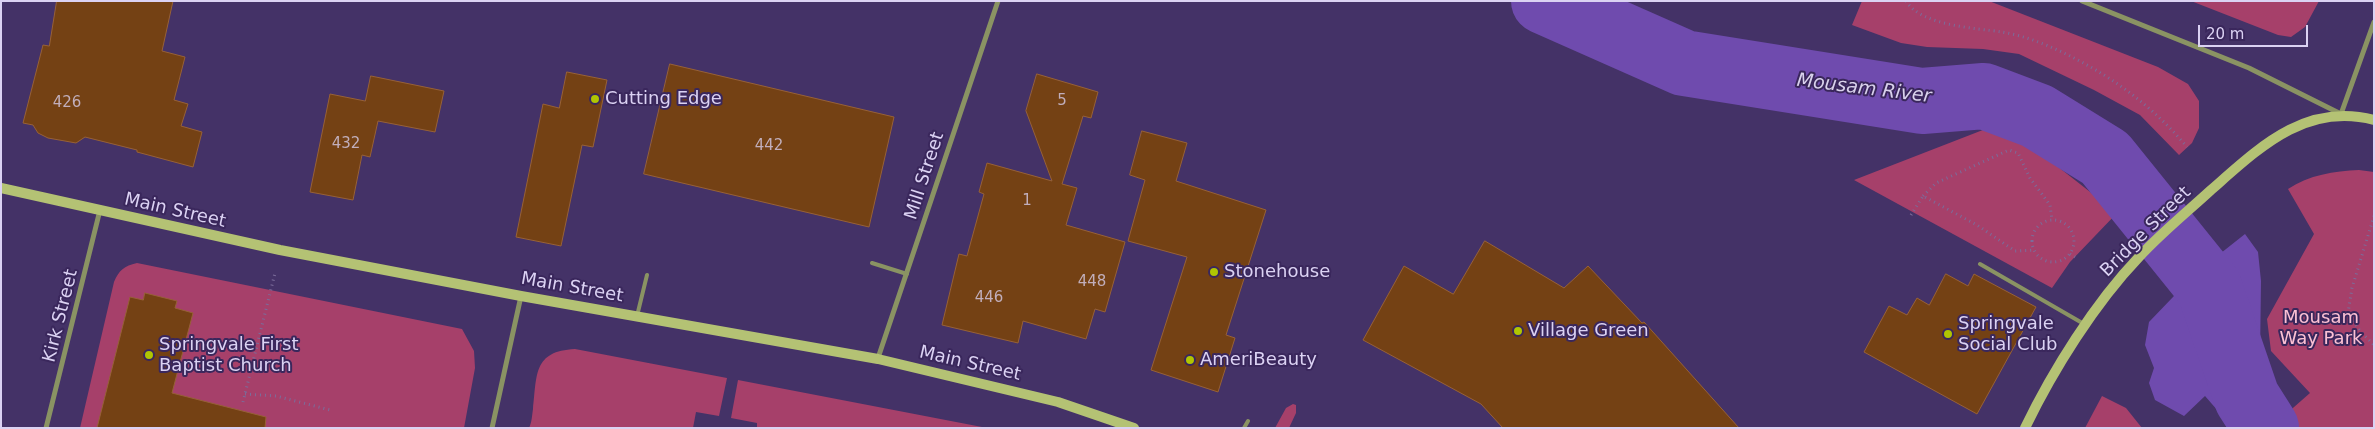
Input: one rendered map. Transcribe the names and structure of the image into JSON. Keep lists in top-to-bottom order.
{
  "streets": {
    "main road": ["Main Street", "Bridge Street"],
    "street": ["Mill Street", "Kirk Street"]
  },
  "crossings": [
    ["Mill Street", "Main Street"],
    ["Main Street", "Kirk Street"]
  ],
  "water": ["Mousam River"],
  "parks": ["Mousam Way Park"],
  "places": [
    "Cutting Edge",
    "Stonehouse",
    "Village Green",
    "Springvale Social Club",
    "Springvale First Baptist Church",
    "AmeriBeauty"
  ],
  "house_numbers": [
    "5",
    "426",
    "432",
    "442",
    "1",
    "448",
    "446"
  ],
  "scale_bar": "20 m"
}
